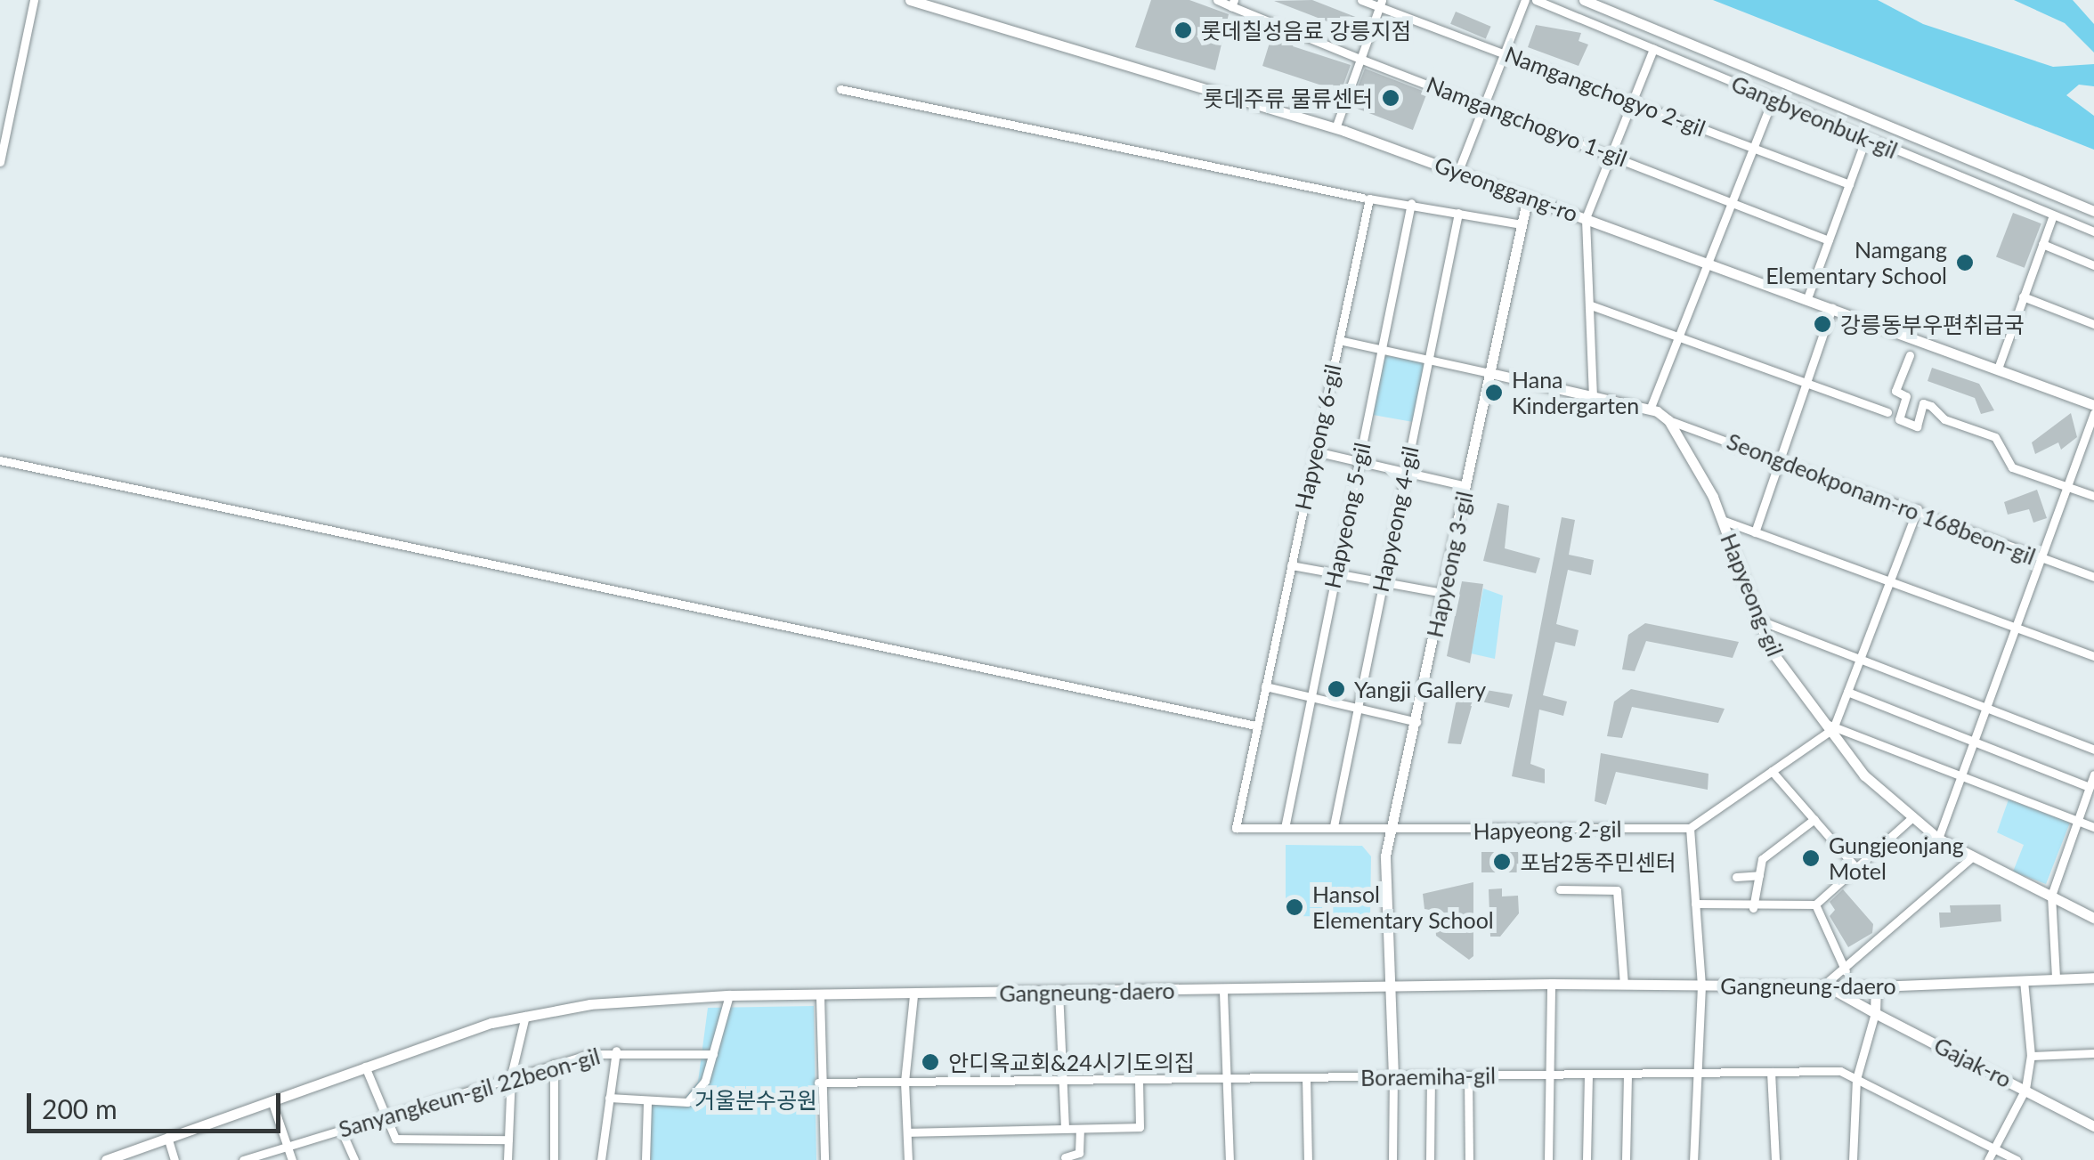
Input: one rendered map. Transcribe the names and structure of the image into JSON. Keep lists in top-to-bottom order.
{
  "streets": {
    "street": [
      "Namgangchogyo 2-gil",
      "Gangbyeonbuk-gil",
      "Namgangchogyo 1-gil",
      "Gyeonggang-ro",
      "Hapyeong 6-gil",
      "Seongdeokponam-ro 168beon-gil",
      "Hapyeong 5-gil",
      "Hapyeong 4-gil",
      "Hapyeong 3-gil",
      "Hapyeong-gil",
      "Hapyeong 2-gil",
      "Gangneung-daero",
      "Gajak-ro",
      "Boraemiha-gil",
      "Sanyangkeun-gil 22beon-gil"
    ]
  },
  "crossings": [
    ["Gyeonggang-ro", "Hapyeong 3-gil"],
    ["Hapyeong 6-gil", "Hapyeong 5-gil"],
    ["Hapyeong 6-gil", "Hapyeong 4-gil"],
    ["Hapyeong 6-gil", "Hapyeong 3-gil"],
    ["Hapyeong 6-gil", "Hapyeong 2-gil"],
    ["Seongdeokponam-ro 168beon-gil", "Hapyeong-gil"],
    ["Hapyeong 5-gil", "Hapyeong 2-gil"],
    ["Hapyeong 4-gil", "Hapyeong 2-gil"],
    ["Hapyeong 3-gil", "Hapyeong 2-gil"],
    ["Hapyeong 3-gil", "Gangneung-daero"],
    ["Hapyeong 3-gil", "Boraemiha-gil"],
    ["Gangneung-daero", "Gajak-ro"]
  ],
  "parks": ["거울분수공원"],
  "places": [
    "롯데칠성음료 강릉지점",
    "롯데주류 물류센터",
    "Namgang Elementary School",
    "강릉동부우편취급국",
    "Hana Kindergarten",
    "Yangji Gallery",
    "Gungjeonjang Motel",
    "포남2동주민센터",
    "Hansol Elementary School",
    "안디옥교회&24시기도의집"
  ],
  "scale_bar": "200 m"
}
